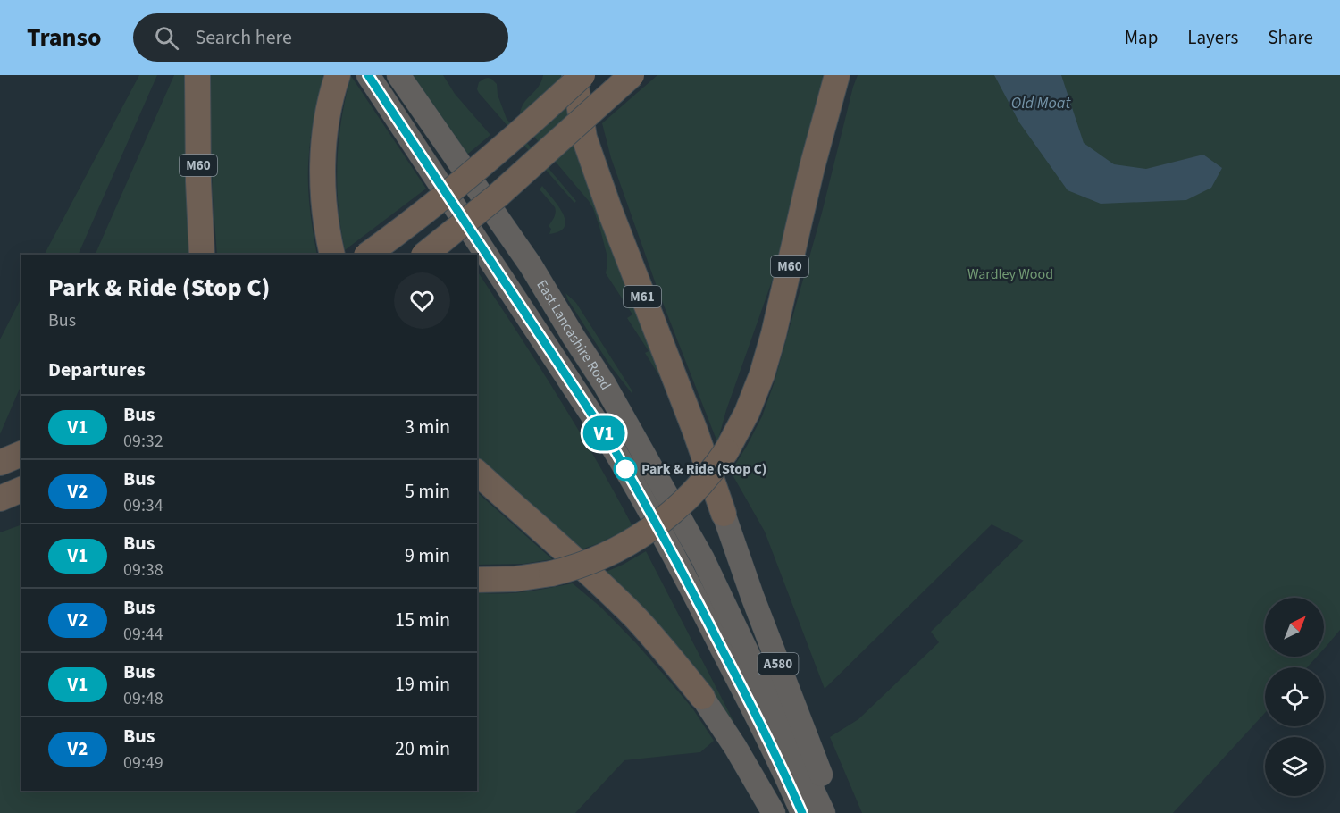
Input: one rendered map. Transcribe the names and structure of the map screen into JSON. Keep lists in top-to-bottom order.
{
  "streets": {
    "highway": [
      "M60",
      "M61",
      "East Lancashire Road",
      "A580"
    ]
  },
  "crossings": [
    ["M61", "A580"]
  ],
  "water": ["Old Moat"],
  "parks": ["Wardley Wood"],
  "places": ["Park & Ride (Stop C)"],
  "lines": ["bus line V1"],
  "north": "top right",
  "page": {
    "header": "Transo",
    "search": "Search here",
    "nav": ["Map", "Layers", "Share"],
    "on_map": "V1",
    "heading": [
      ["Park & Ride (Stop C)", "Bus"],
      "Departures"
    ],
    "list": [
      {
        "mark": "V1",
        "name": "Bus",
        "note": "09:32",
        "value": "3 min"
      },
      {
        "mark": "V2",
        "name": "Bus",
        "note": "09:34",
        "value": "5 min"
      },
      {
        "mark": "V1",
        "name": "Bus",
        "note": "09:38",
        "value": "9 min"
      },
      {
        "mark": "V2",
        "name": "Bus",
        "note": "09:44",
        "value": "15 min"
      },
      {
        "mark": "V1",
        "name": "Bus",
        "note": "09:48",
        "value": "19 min"
      },
      {
        "mark": "V2",
        "name": "Bus",
        "note": "09:49",
        "value": "20 min"
      }
    ]
  }
}
